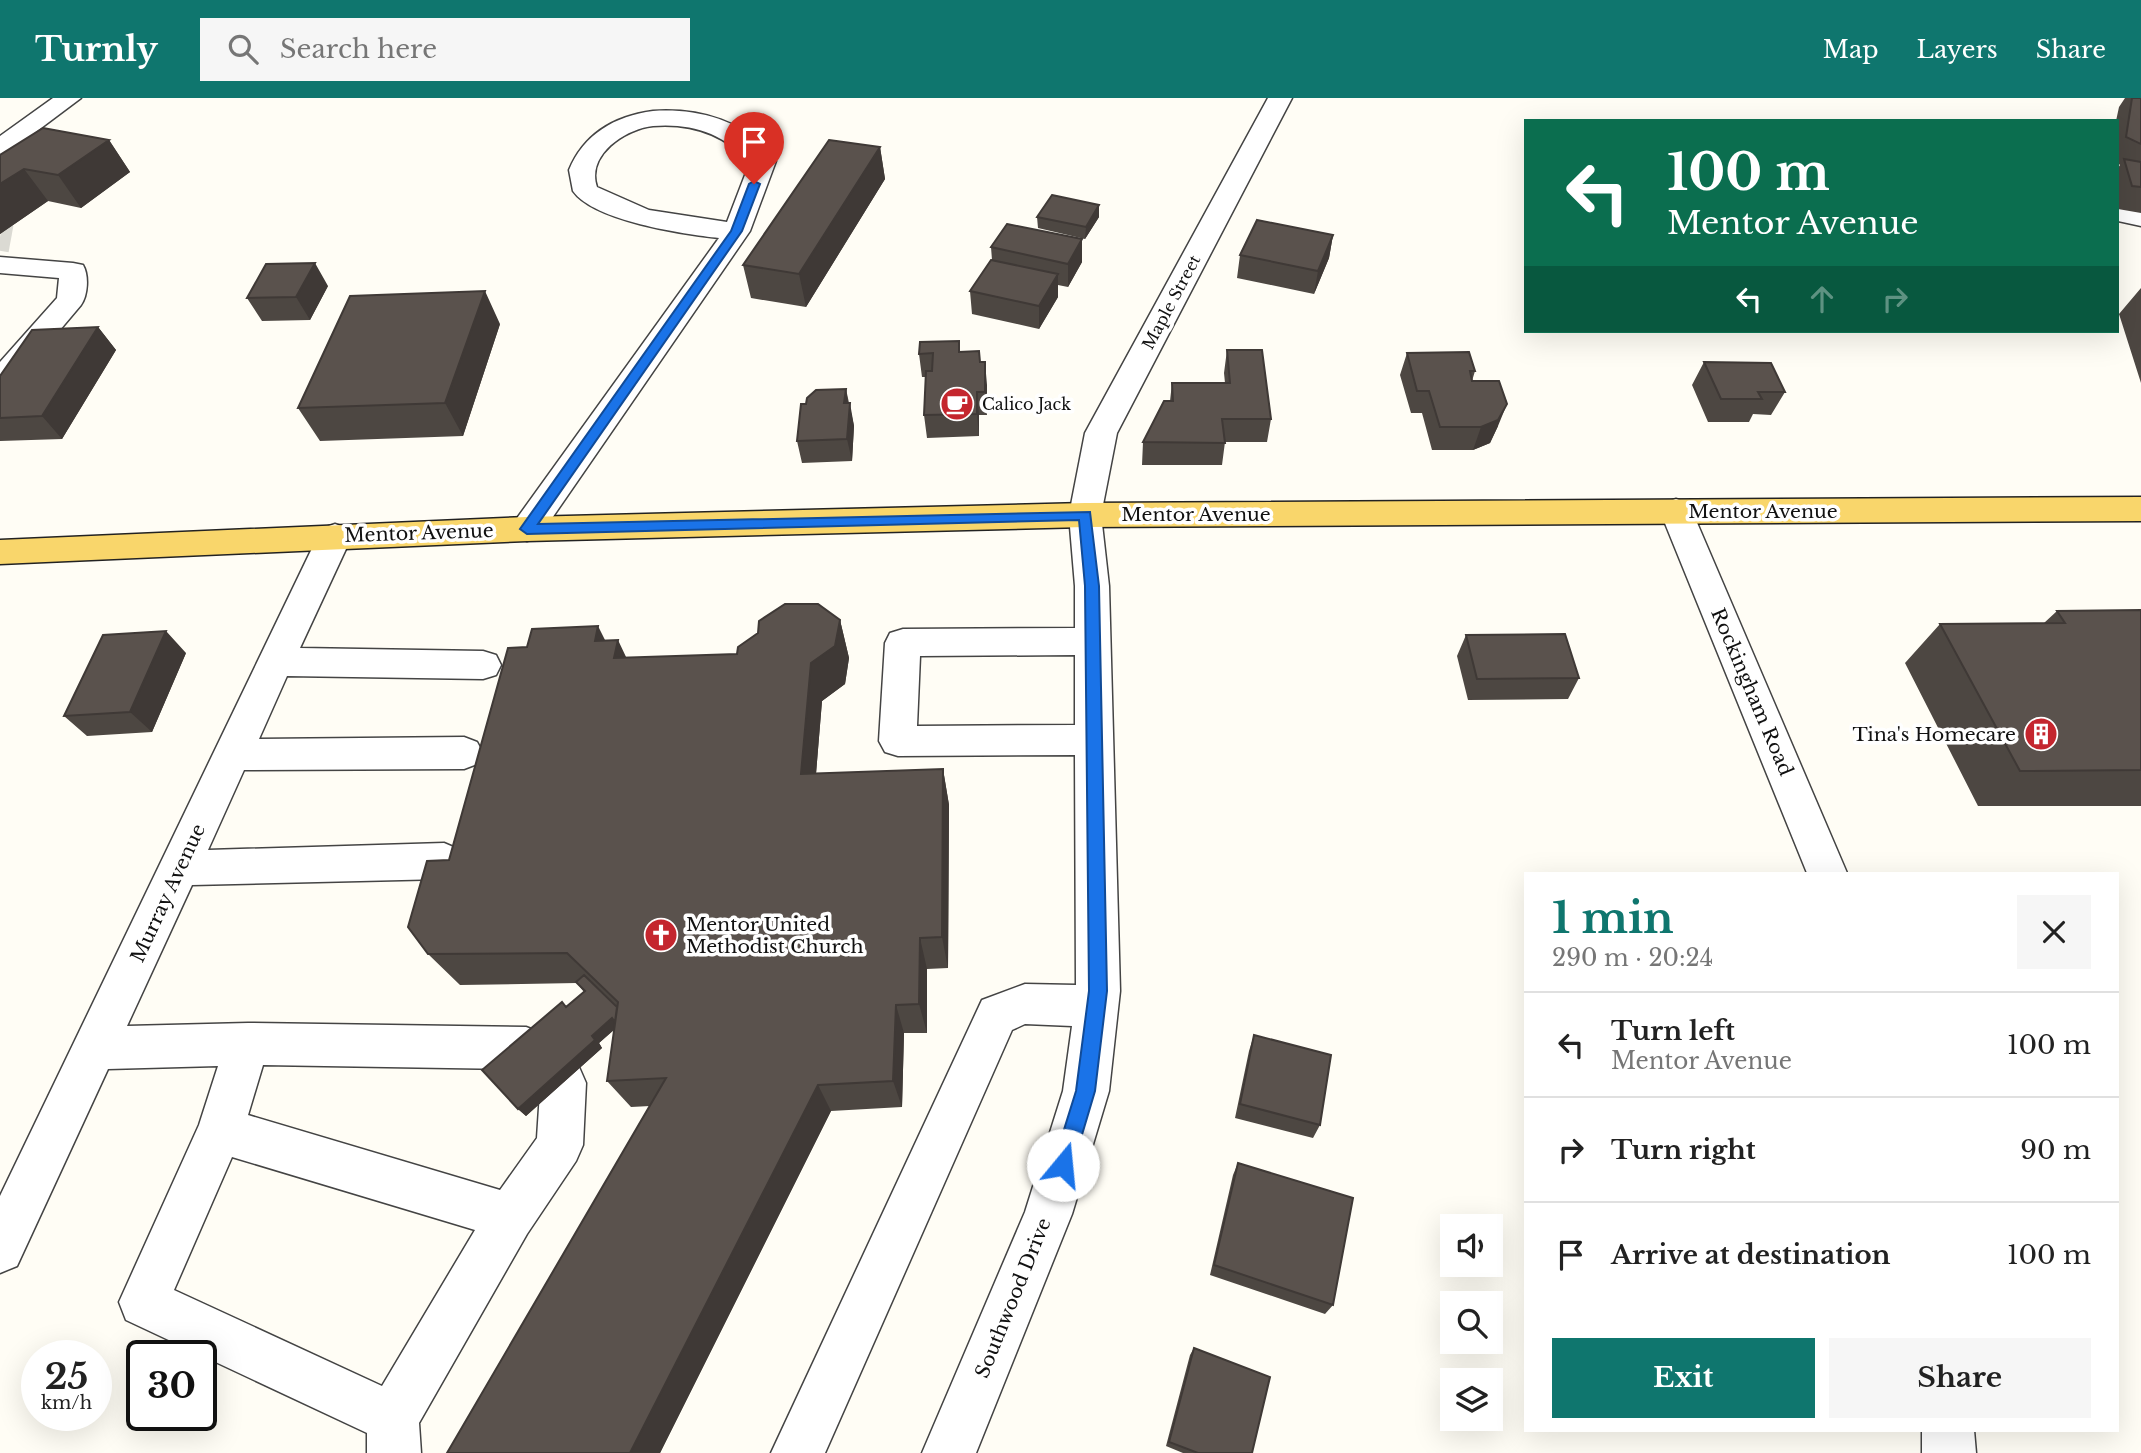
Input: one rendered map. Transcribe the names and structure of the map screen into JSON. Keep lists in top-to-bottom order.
{
  "streets": {
    "main road": ["Mentor Avenue"],
    "street": [
      "Maple Street",
      "Rockingham Road",
      "Murray Avenue",
      "Southwood Drive"
    ]
  },
  "crossings": [
    ["Maple Street", "Mentor Avenue"],
    ["Maple Street", "Southwood Drive"],
    ["Mentor Avenue", "Rockingham Road"],
    ["Mentor Avenue", "Murray Avenue"],
    ["Mentor Avenue", "Southwood Drive"]
  ],
  "places": {
    "cafe": ["Calico Jack"],
    "building": ["Tina's Homecare"],
    "church": ["Mentor United Methodist Church"]
  },
  "page": {
    "header": "Turnly",
    "search": "Search here",
    "nav": ["Map", "Layers", "Share"],
    "turn": ["100 m", "Mentor Avenue"],
    "heading": ["1 min", "290 m · 20:24"],
    "list": [
      {
        "name": "Turn left",
        "note": "Mentor Avenue",
        "value": "100 m"
      },
      {
        "name": "Turn right",
        "value": "90 m"
      },
      {
        "name": "Arrive at destination",
        "value": "100 m"
      }
    ],
    "buttons": ["Exit", "Share"],
    "speed": "25 km/h",
    "limit": "30"
  }
}
